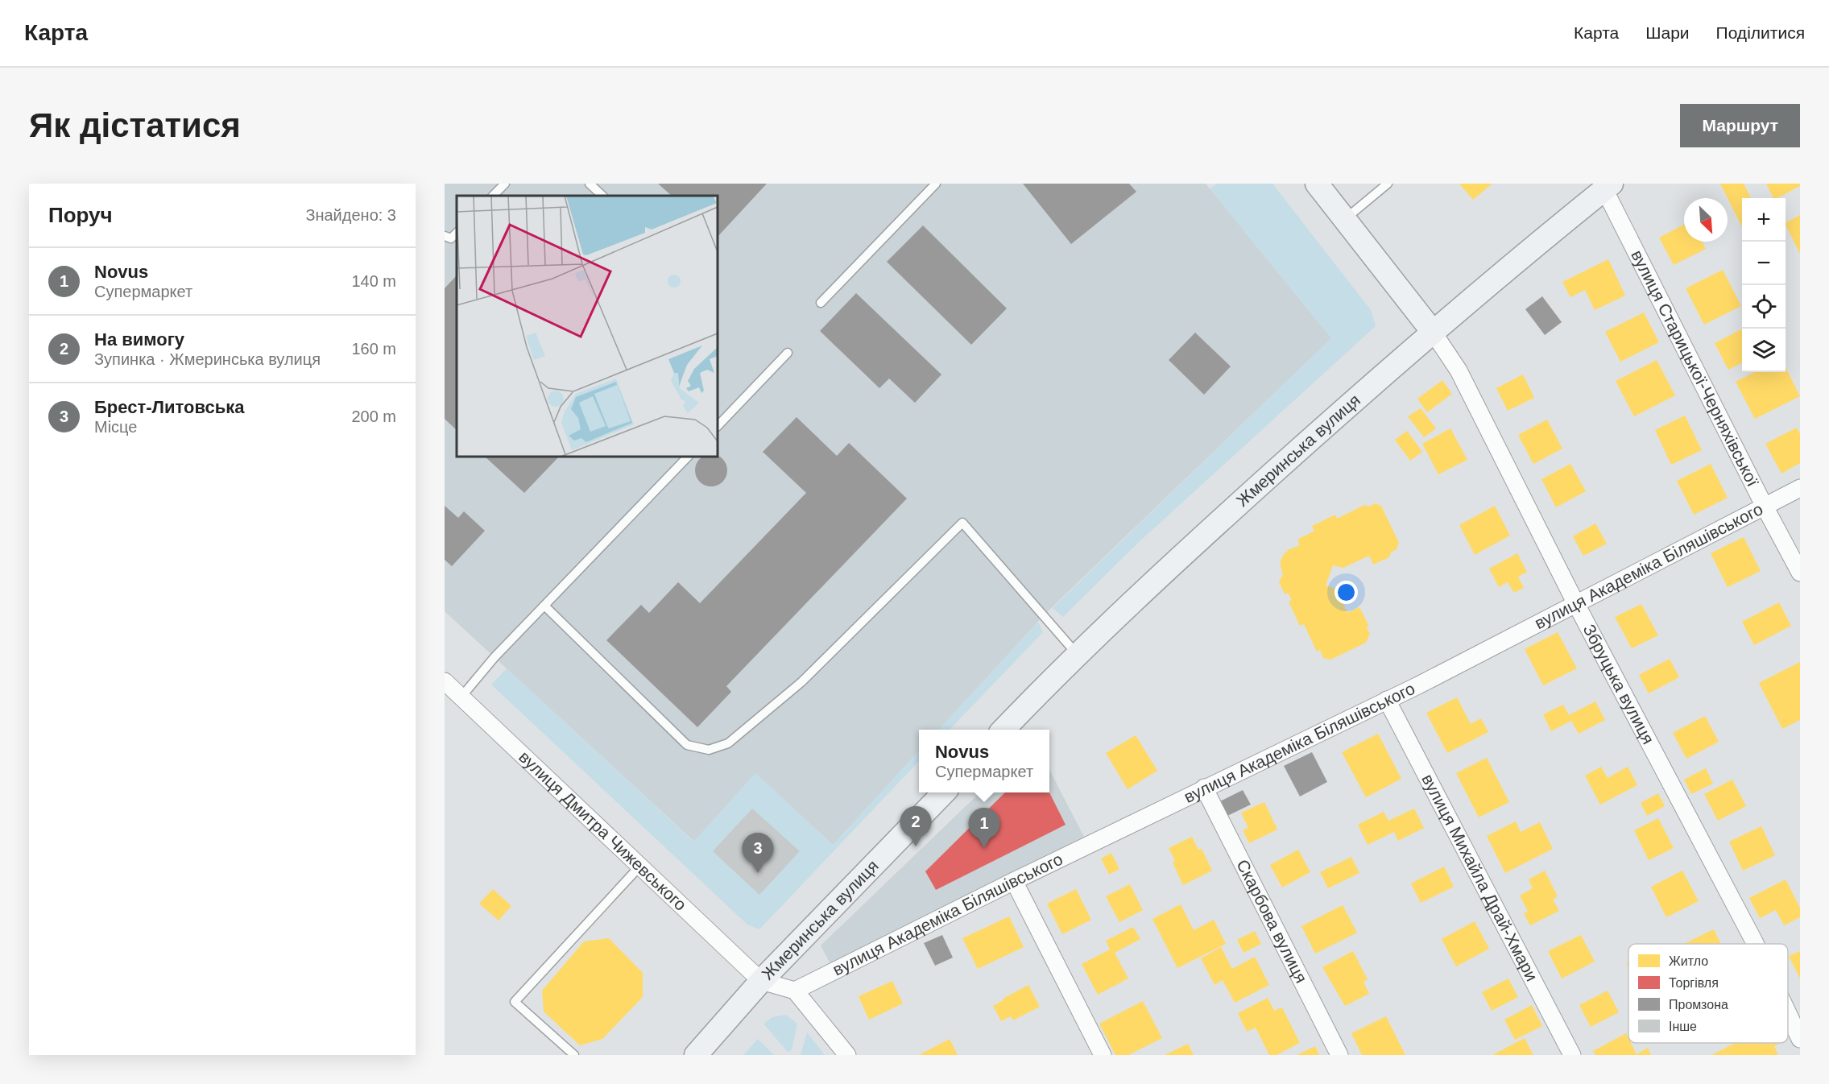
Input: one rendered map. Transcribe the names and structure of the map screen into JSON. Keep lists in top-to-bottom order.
{
  "streets": {
    "main road": ["Жмеринська вулиця"],
    "street": [
      "вулиця Старицької-Черняхівської",
      "вулиця Академіка Біляшівського",
      "Збруцька вулиця",
      "вулиця Дмитра Чижевського",
      "вулиця Михайла Драй-Хмари",
      "Скарбова вулиця"
    ]
  },
  "crossings": [
    ["вулиця Старицької-Черняхівської", "Жмеринська вулиця"],
    ["вулиця Старицької-Черняхівської", "вулиця Академіка Біляшівського"],
    ["Жмеринська вулиця", "Збруцька вулиця"],
    ["Жмеринська вулиця", "вулиця Дмитра Чижевського"],
    ["вулиця Академіка Біляшівського", "Збруцька вулиця"],
    ["вулиця Академіка Біляшівського", "вулиця Михайла Драй-Хмари"],
    ["вулиця Академіка Біляшівського", "Скарбова вулиця"]
  ],
  "legend": [
    "Житло",
    "Торгівля",
    "Промзона",
    "Інше"
  ],
  "north": "bottom right",
  "page": {
    "header": "Карта",
    "nav": ["Карта", "Шари", "Поділитися"],
    "buttons": "Маршрут",
    "title": "Як дістатися",
    "heading": ["Поруч", "Знайдено: 3"],
    "map_buttons": ["+", "−"],
    "list": [
      {
        "mark": "1",
        "name": "Novus",
        "note": "Супермаркет",
        "value": "140 m"
      },
      {
        "mark": "2",
        "name": "На вимогу",
        "note": "Зупинка · Жмеринська вулиця",
        "value": "160 m"
      },
      {
        "mark": "3",
        "name": "Брест-Литовська",
        "note": "Місце",
        "value": "200 m"
      }
    ],
    "popup": ["Novus", "Супермаркет"],
    "pins": ["2", "1", "3"]
  }
}
